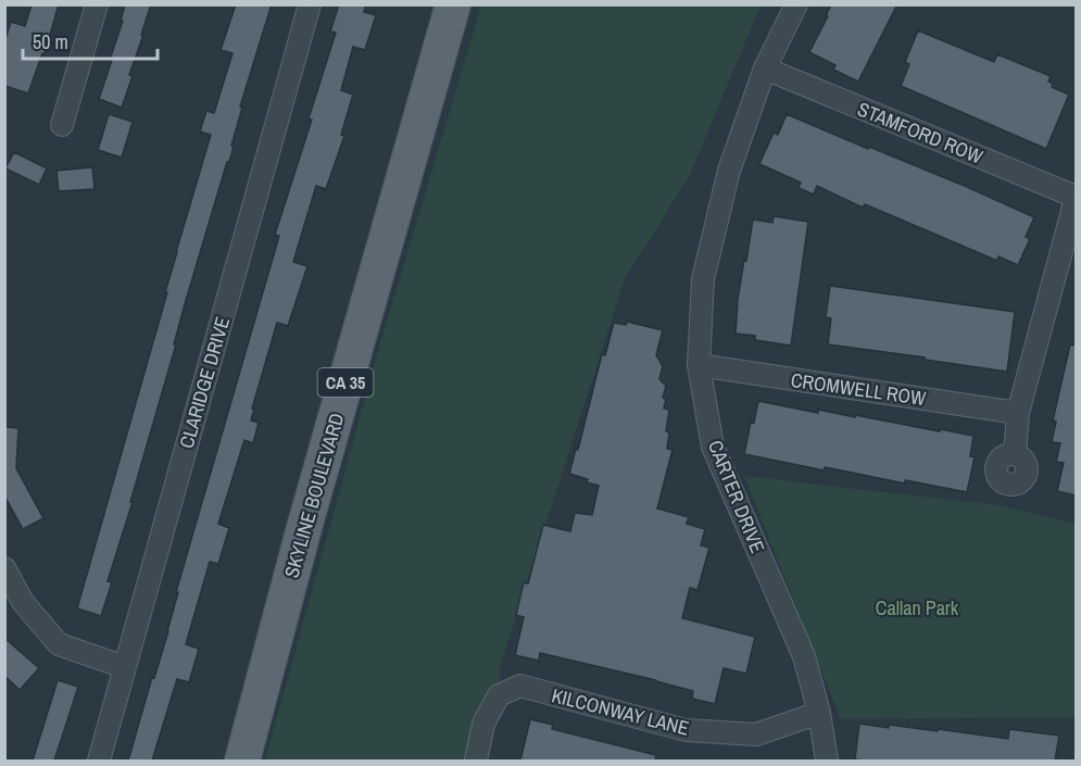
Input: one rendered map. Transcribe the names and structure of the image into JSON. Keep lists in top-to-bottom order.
{
  "streets": {
    "main road": ["CA 35", "SKYLINE BOULEVARD"],
    "street": [
      "STAMFORD ROW",
      "CLARIDGE DRIVE",
      "CROMWELL ROW",
      "CARTER DRIVE",
      "KILCONWAY LANE"
    ]
  },
  "crossings": [
    ["STAMFORD ROW", "CARTER DRIVE"],
    ["CROMWELL ROW", "CARTER DRIVE"],
    ["CARTER DRIVE", "KILCONWAY LANE"]
  ],
  "parks": ["Callan Park"],
  "scale_bar": "50 m"
}
